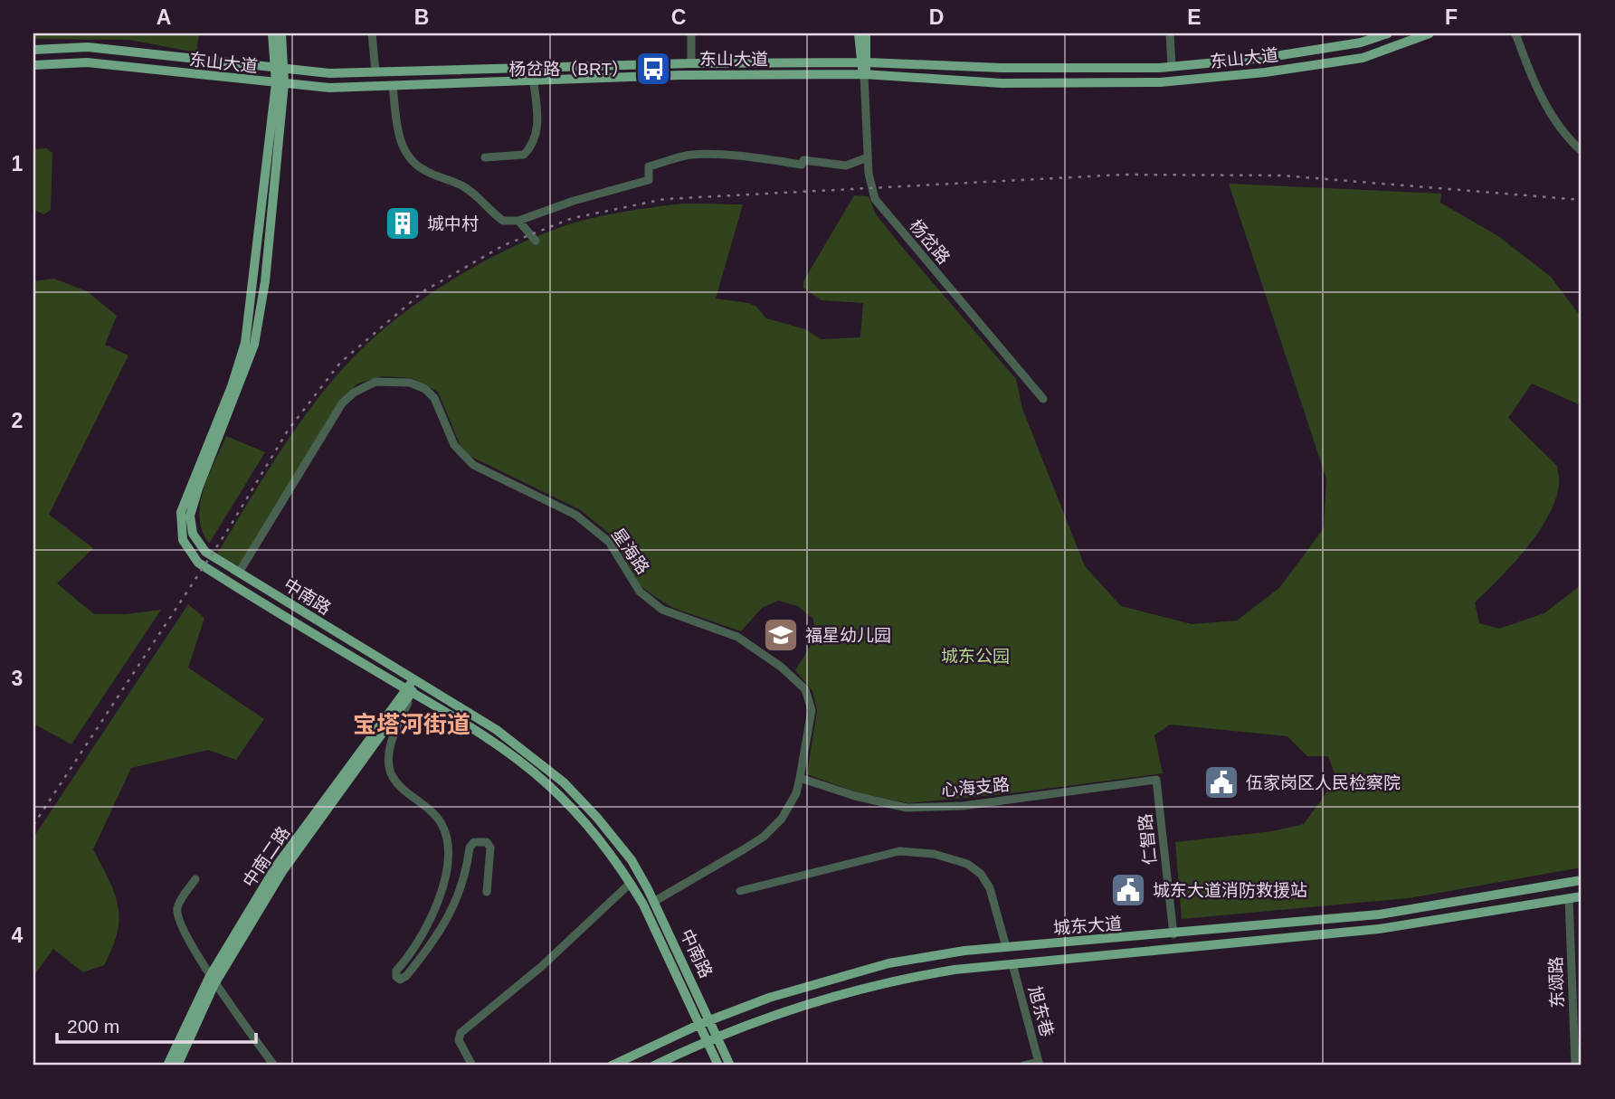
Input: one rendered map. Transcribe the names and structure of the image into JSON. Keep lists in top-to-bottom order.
{
  "streets": {
    "main road": [
      "东山大道",
      "杨岔路",
      "中南路",
      "中南二路",
      "城东大道"
    ],
    "street": [
      "星海路",
      "心海支路",
      "仁智路",
      "东颂路",
      "旭东巷"
    ]
  },
  "crossings": [
    ["东山大道", "杨岔路"],
    ["东山大道", "中南路"],
    ["星海路", "中南路"],
    ["星海路", "心海支路"],
    ["中南路", "中南二路"],
    ["中南路", "城东大道"],
    ["心海支路", "仁智路"],
    ["仁智路", "城东大道"],
    ["城东大道", "东颂路"],
    ["城东大道", "旭东巷"]
  ],
  "districts": ["宝塔河街道"],
  "parks": ["城东公园"],
  "places": {
    "bus stop": ["杨岔路（BRT）"],
    "building": ["城中村"],
    "school or university": ["福星幼儿园"],
    "public building": ["伍家岗区人民检察院", "城东大道消防救援站"]
  },
  "scale_bar": "200 m",
  "grid": {
    "columns": [
      "A",
      "B",
      "C",
      "D",
      "E",
      "F"
    ],
    "rows": [
      "1",
      "2",
      "3",
      "4"
    ]
  }
}
